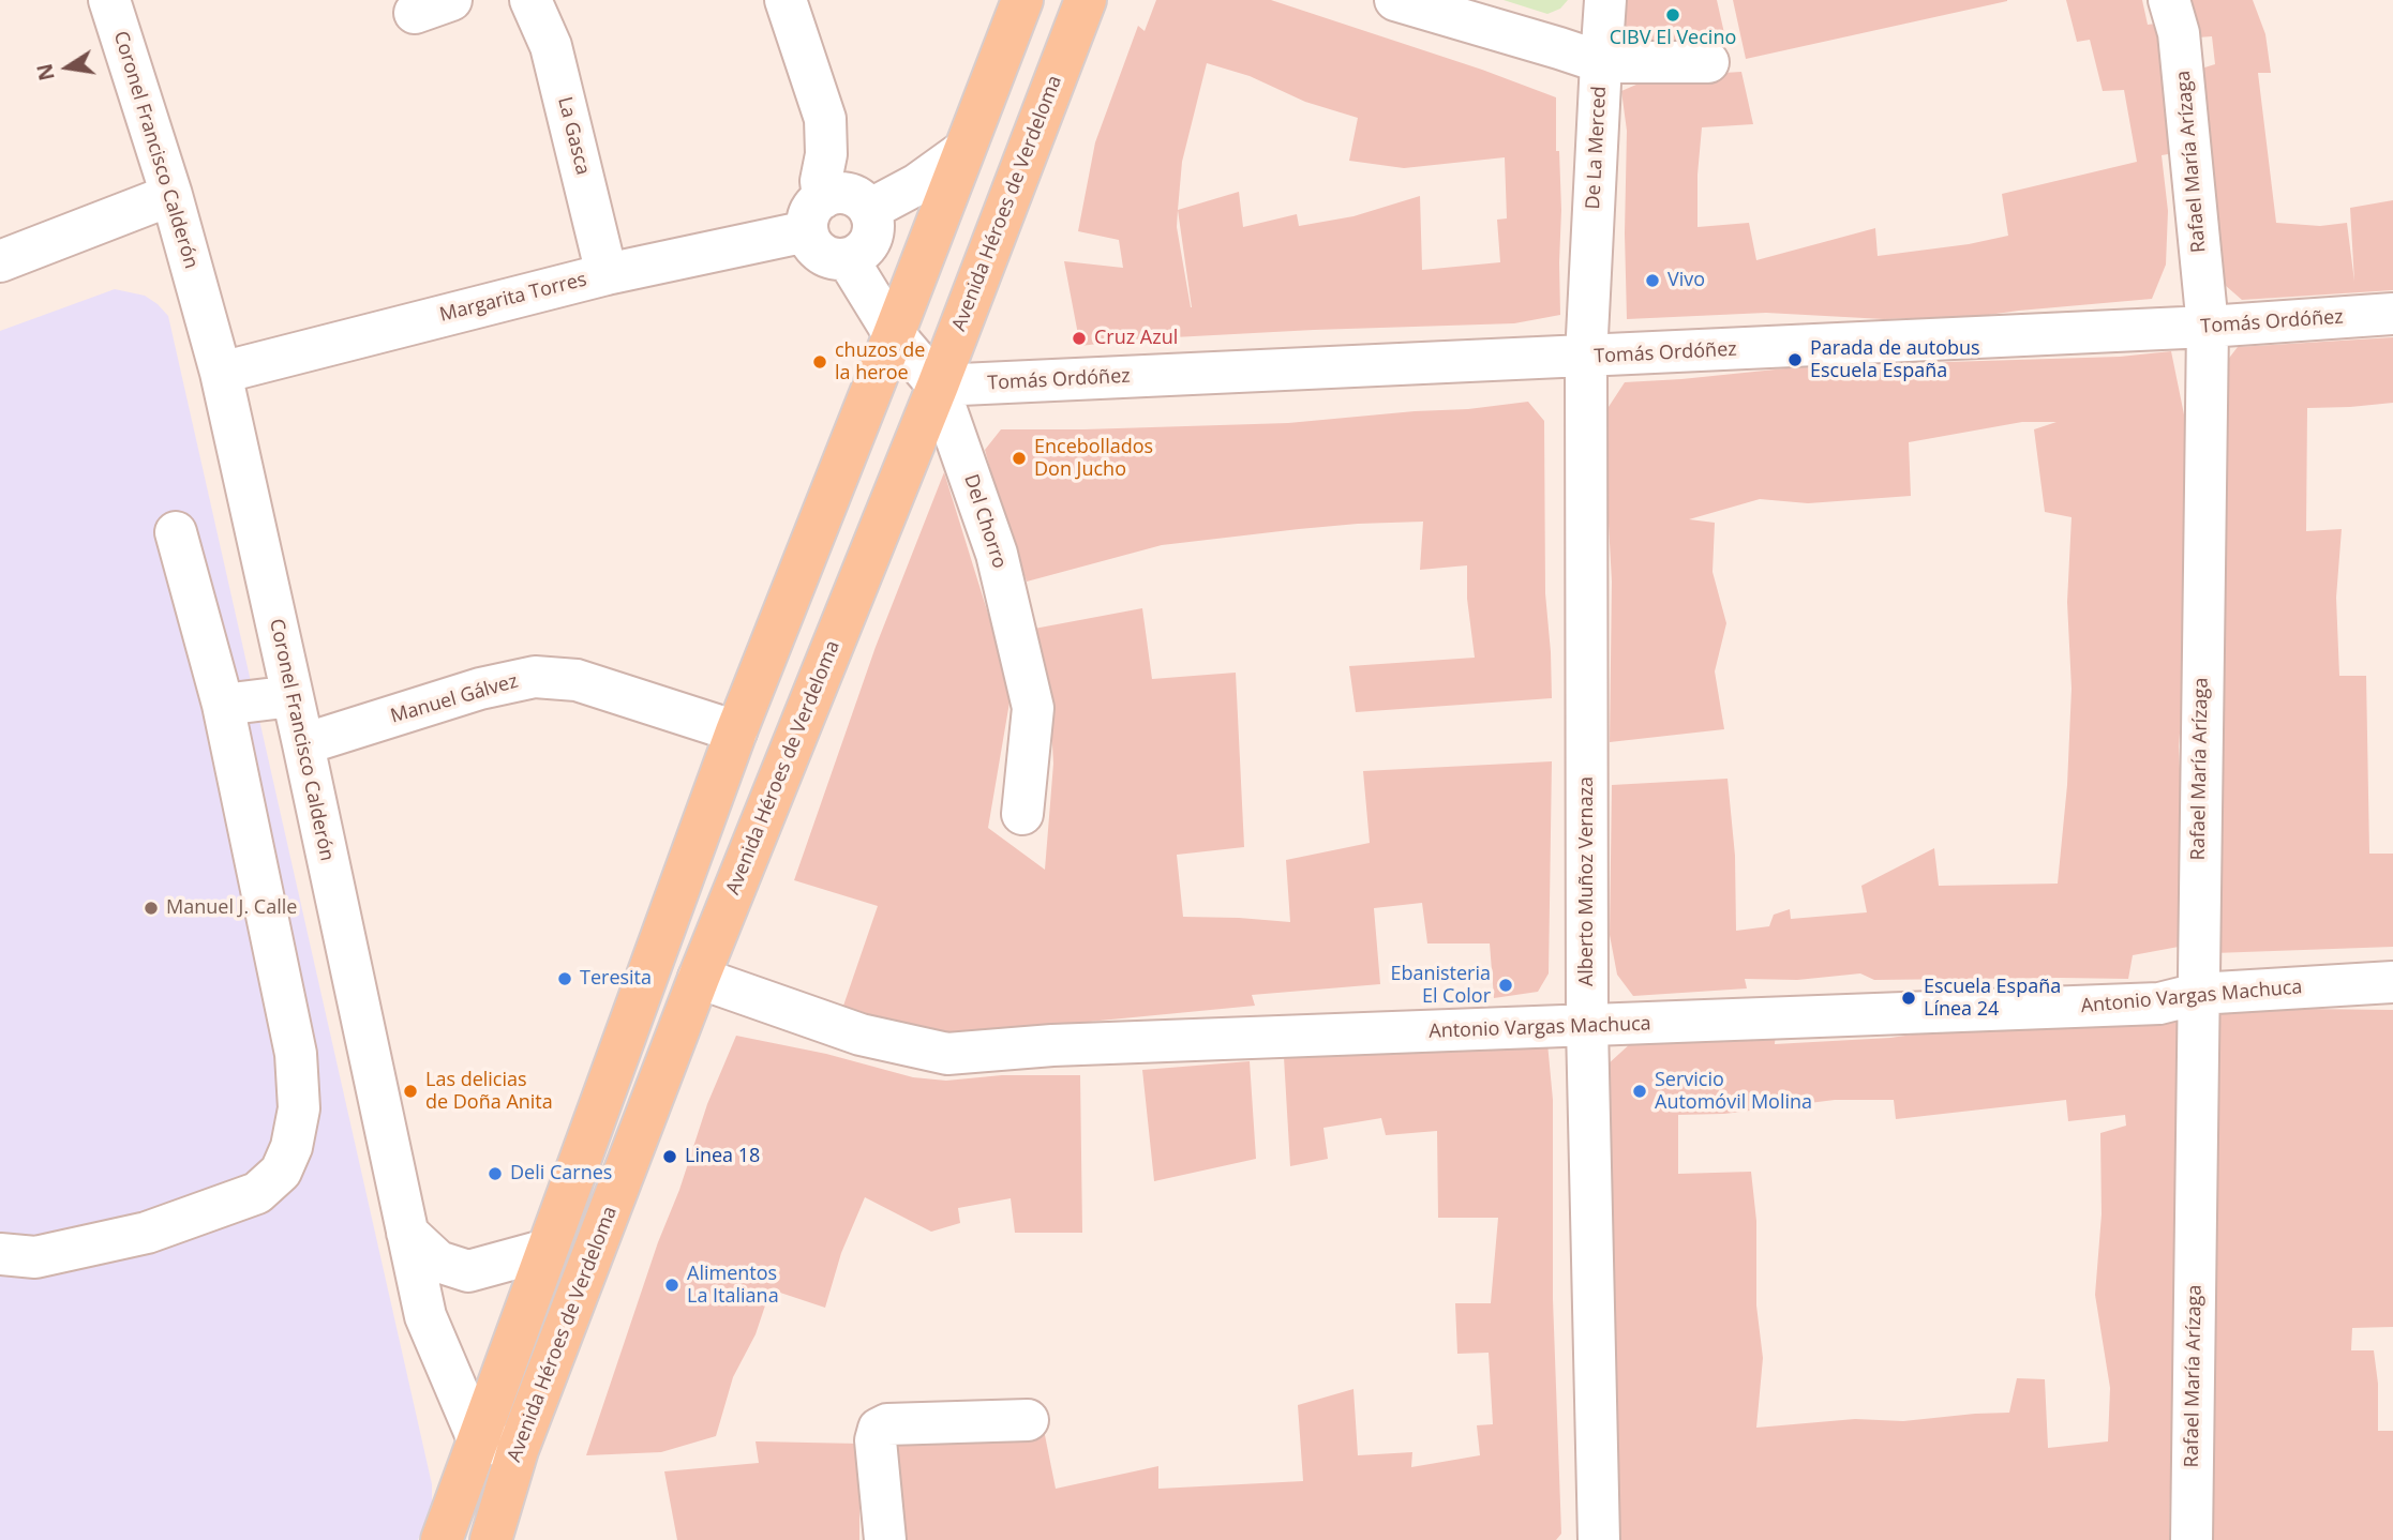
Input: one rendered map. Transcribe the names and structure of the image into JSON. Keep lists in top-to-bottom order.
{
  "streets": {
    "main road": ["Avenida Héroes de Verdeloma"],
    "street": [
      "La Gasca",
      "De La Merced",
      "Coronel Francisco Calderón",
      "Rafael María Arízaga",
      "Margarita Torres",
      "Tomás Ordóñez",
      "Del Chorro",
      "Manuel Gálvez",
      "Alberto Muñoz Vernaza",
      "Antonio Vargas Machuca"
    ]
  },
  "crossings": [
    ["La Gasca", "Margarita Torres"],
    ["De La Merced", "Tomás Ordóñez"],
    ["De La Merced", "Alberto Muñoz Vernaza"],
    ["Coronel Francisco Calderón", "Margarita Torres"],
    ["Coronel Francisco Calderón", "Manuel Gálvez"],
    ["Rafael María Arízaga", "Tomás Ordóñez"],
    ["Rafael María Arízaga", "Antonio Vargas Machuca"],
    ["Avenida Héroes de Verdeloma", "Tomás Ordóñez"],
    ["Avenida Héroes de Verdeloma", "Del Chorro"],
    ["Avenida Héroes de Verdeloma", "Antonio Vargas Machuca"],
    ["Margarita Torres", "Del Chorro"],
    ["Tomás Ordóñez", "Del Chorro"],
    ["Tomás Ordóñez", "Alberto Muñoz Vernaza"],
    ["Alberto Muñoz Vernaza", "Antonio Vargas Machuca"]
  ],
  "places": [
    "CIBV El Vecino",
    "Vivo",
    "Cruz Azul",
    "Parada de autobus Escuela España",
    "chuzos de la heroe",
    "Encebollados Don Jucho",
    "Manuel J. Calle",
    "Teresita",
    "Ebanisteria El Color",
    "Escuela España Línea 24",
    "Las delicias de Doña Anita",
    "Servicio Automóvil Molina",
    "Linea 18",
    "Deli Carnes",
    "Alimentos La Italiana"
  ],
  "north": "left"
}
